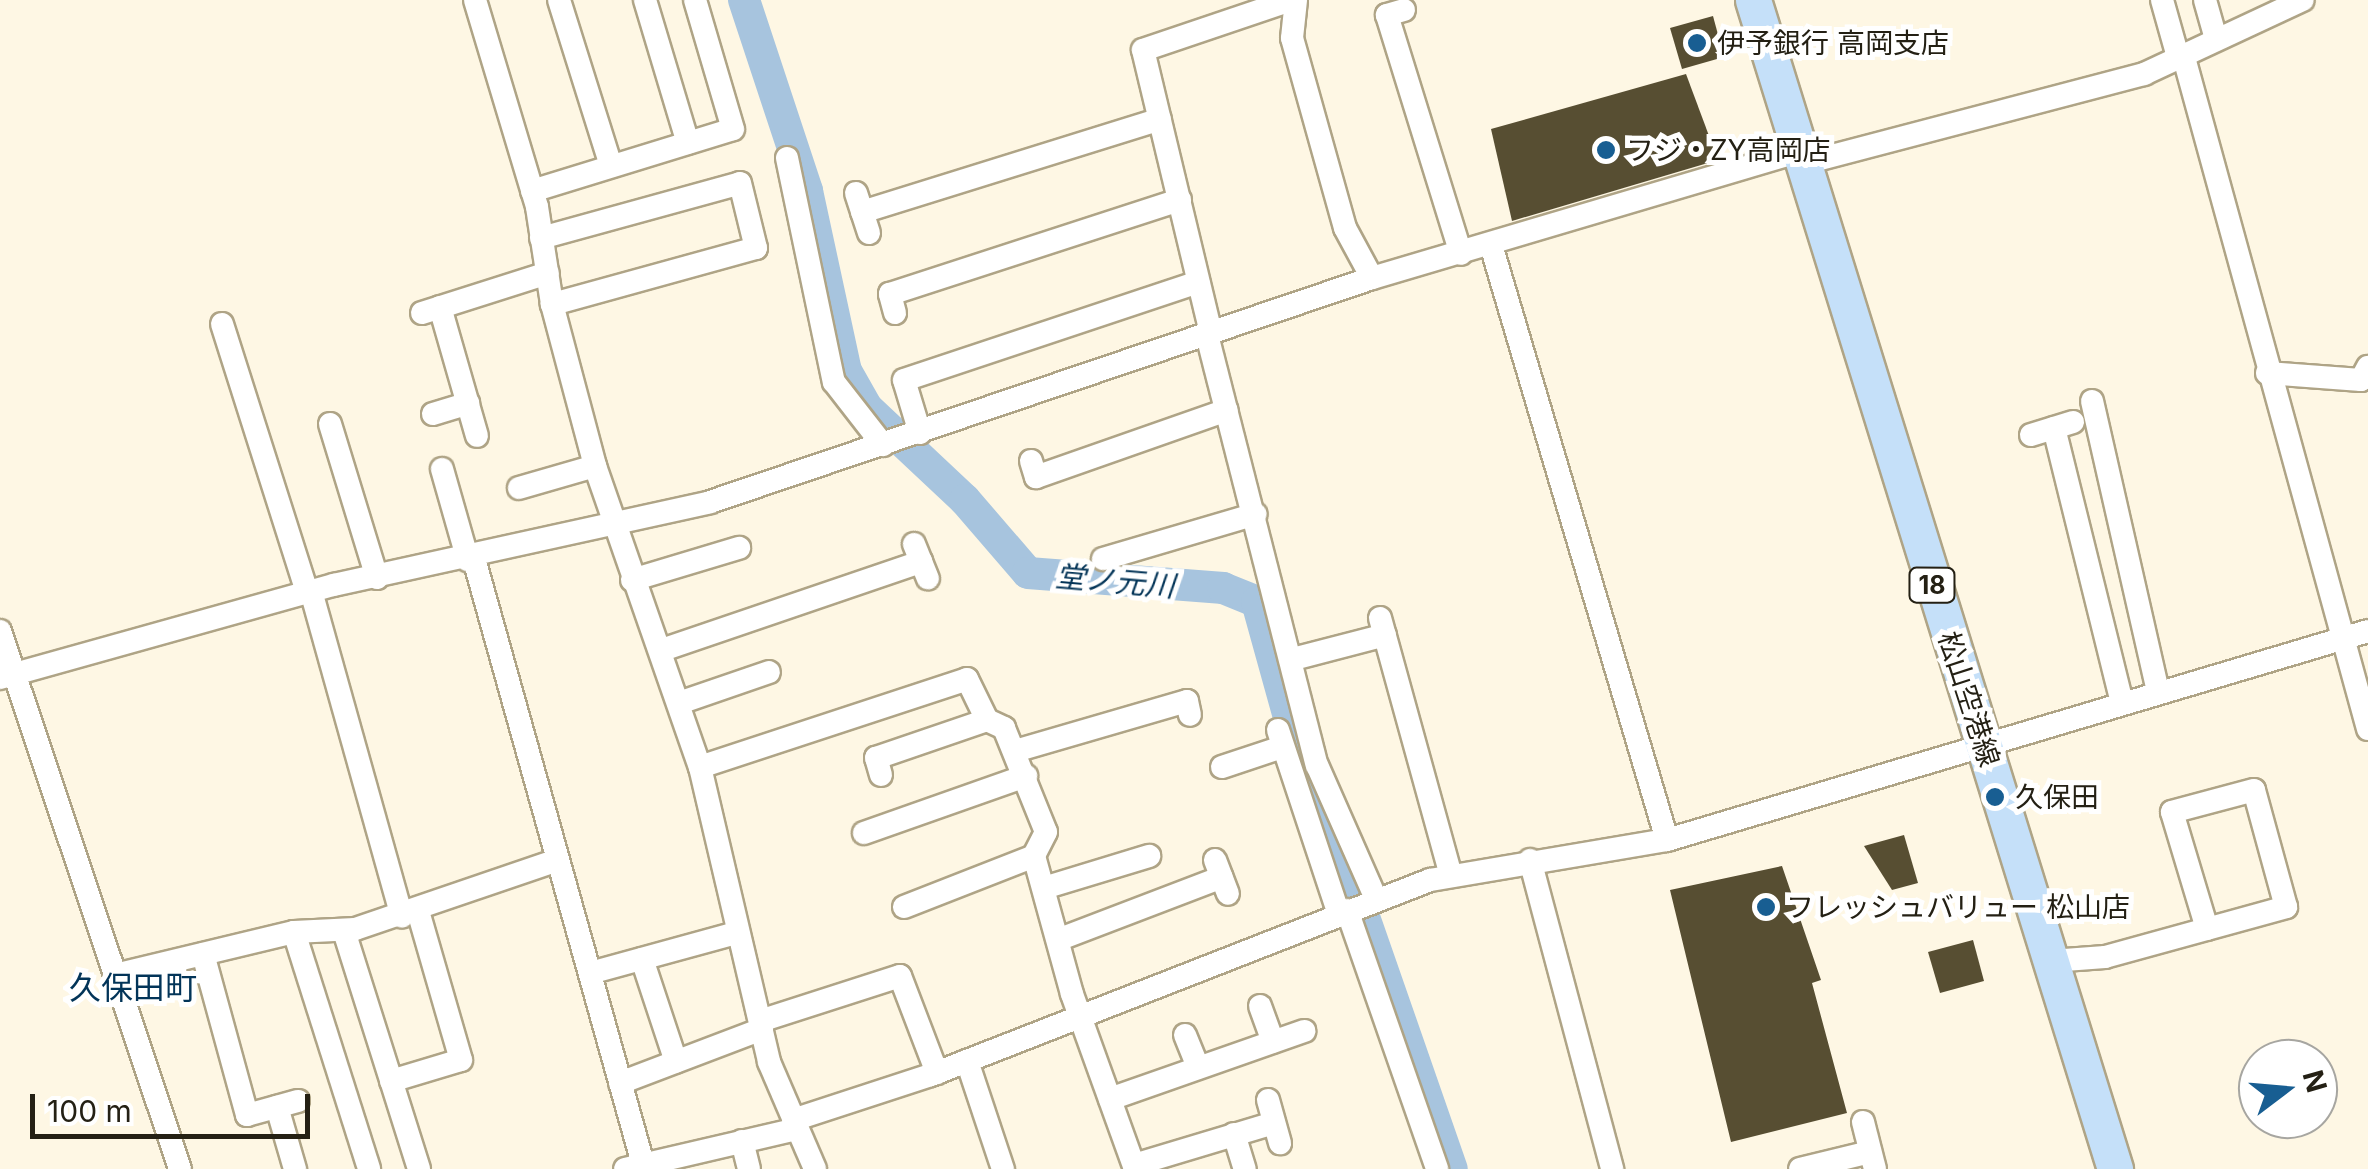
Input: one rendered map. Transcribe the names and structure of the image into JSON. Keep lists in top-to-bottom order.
{
  "streets": {
    "main road": ["18", "松山空港線"]
  },
  "districts": ["久保田町"],
  "water": ["堂ノ元川"],
  "places": [
    "伊予銀行 高岡支店",
    "フジ・ZY高岡店",
    "久保田",
    "フレッシュバリュー 松山店"
  ],
  "scale_bar": "100 m",
  "north": "right"
}
